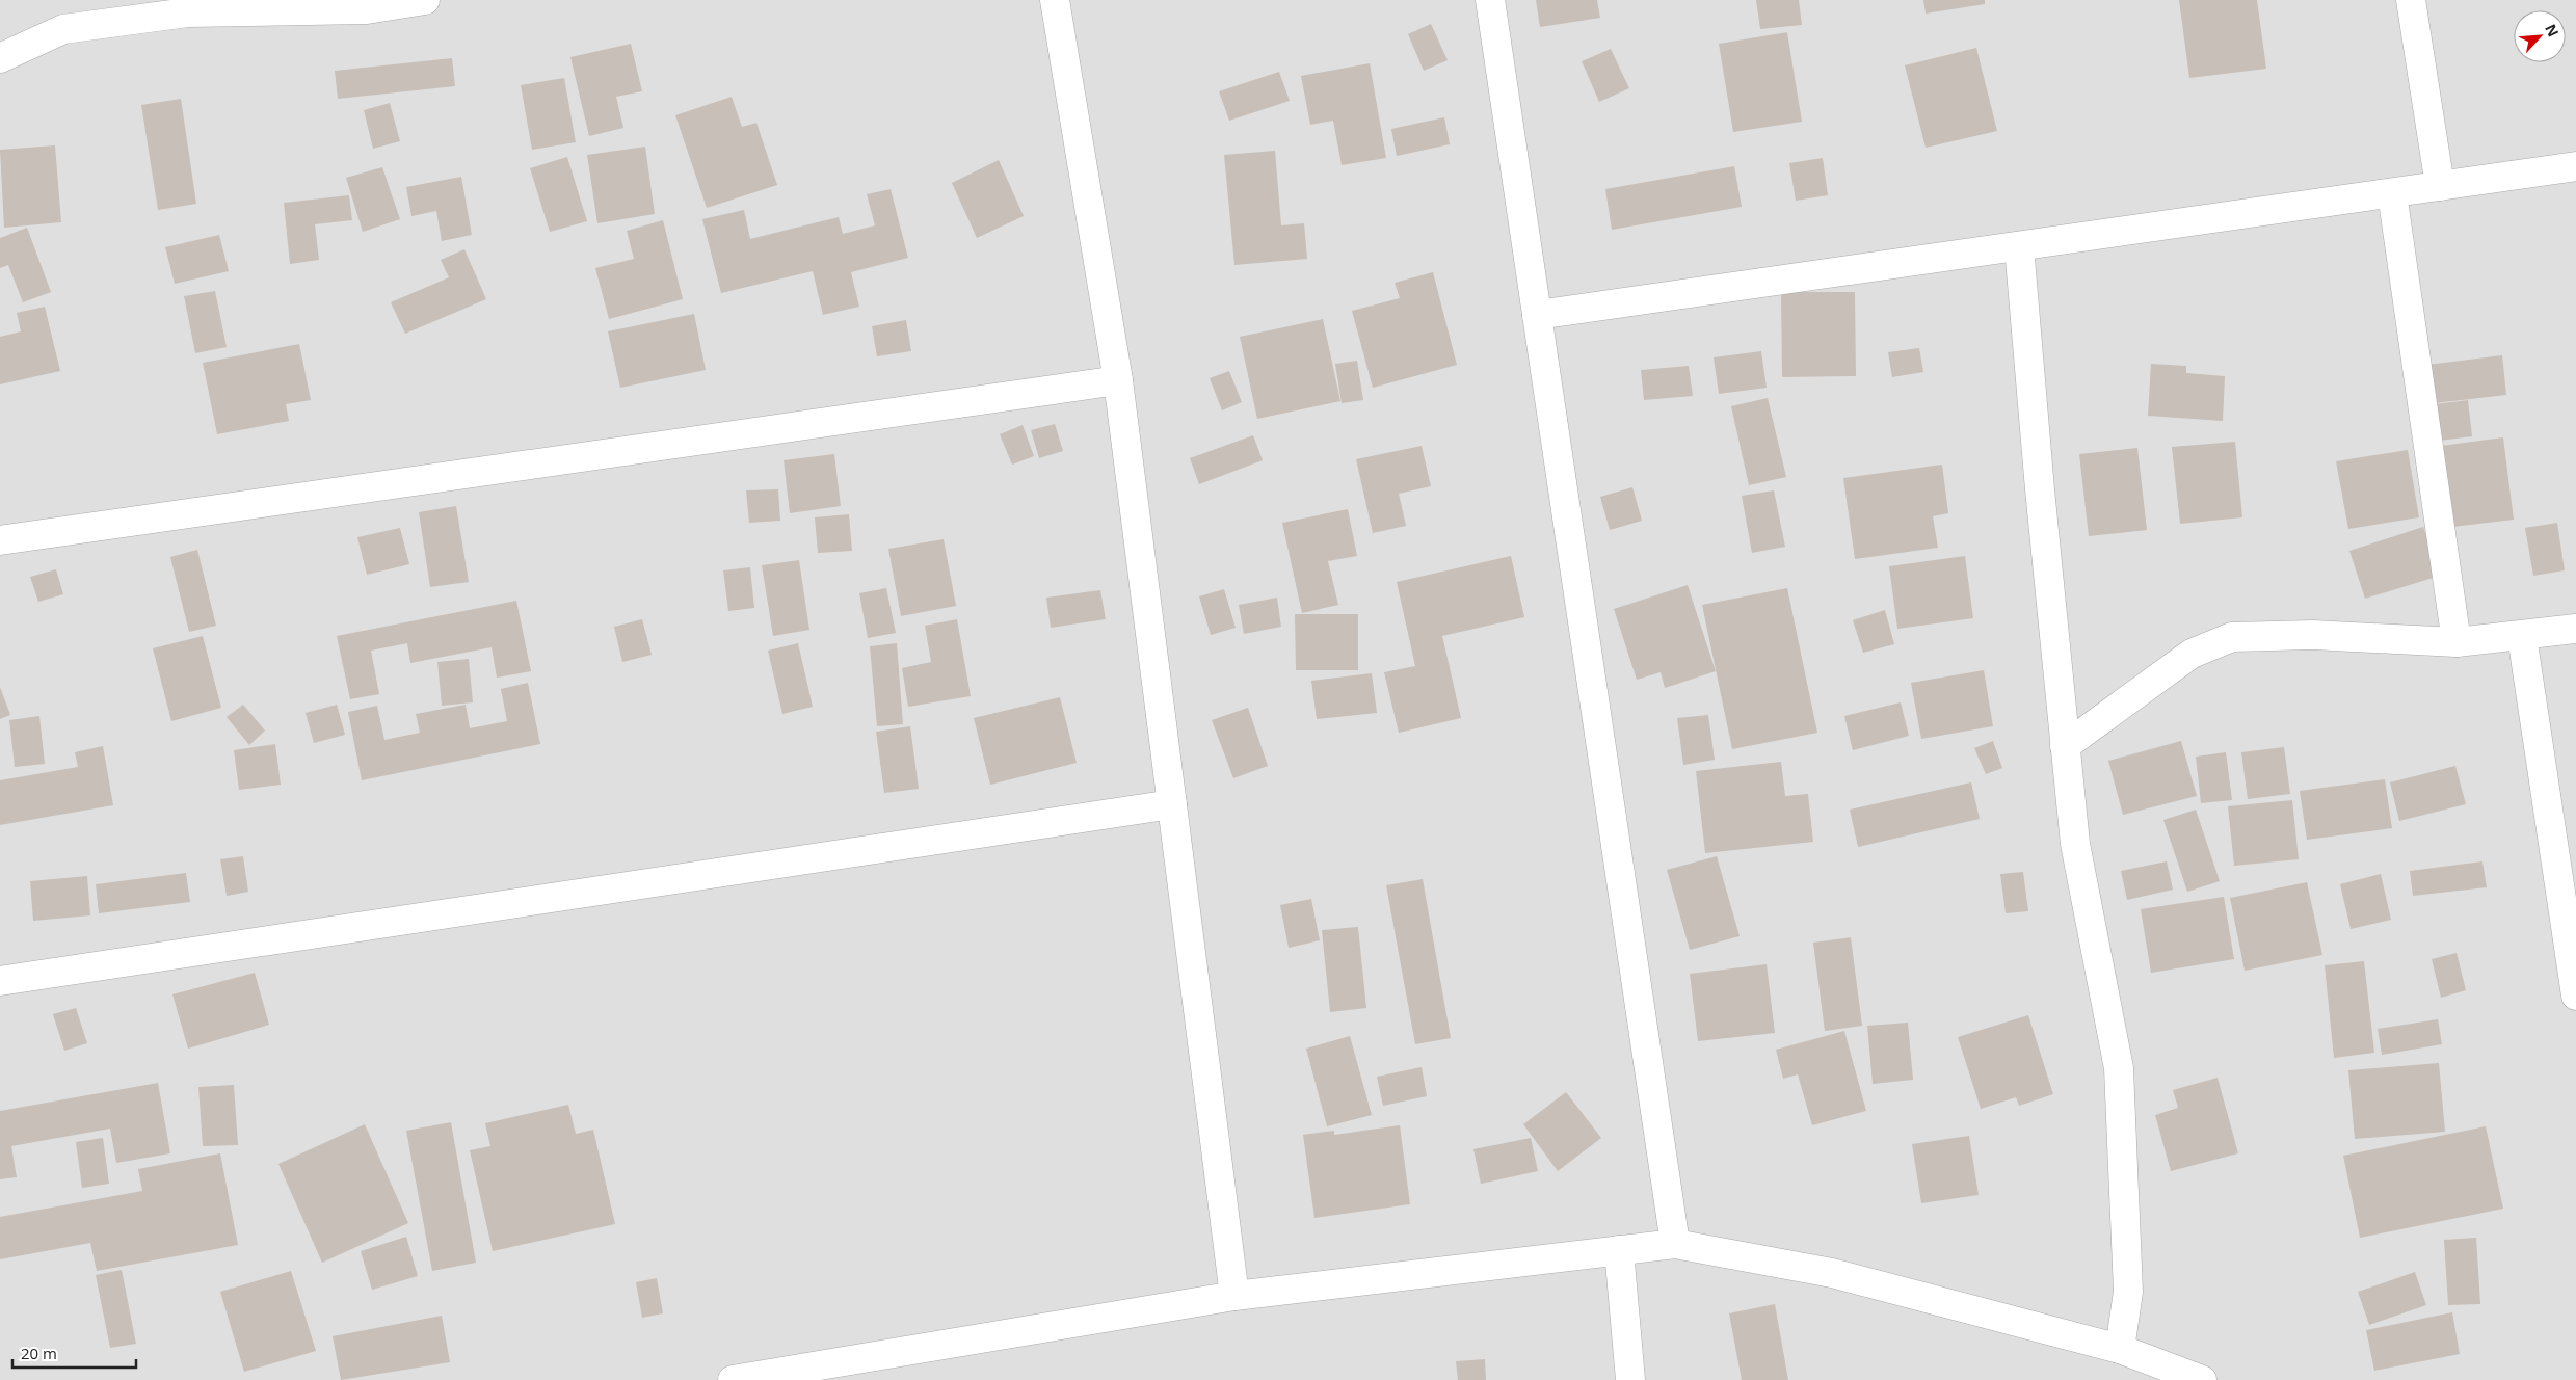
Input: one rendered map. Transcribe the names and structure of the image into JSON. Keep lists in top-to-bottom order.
{
  "scale_bar": "20 m",
  "north": "top right"
}
